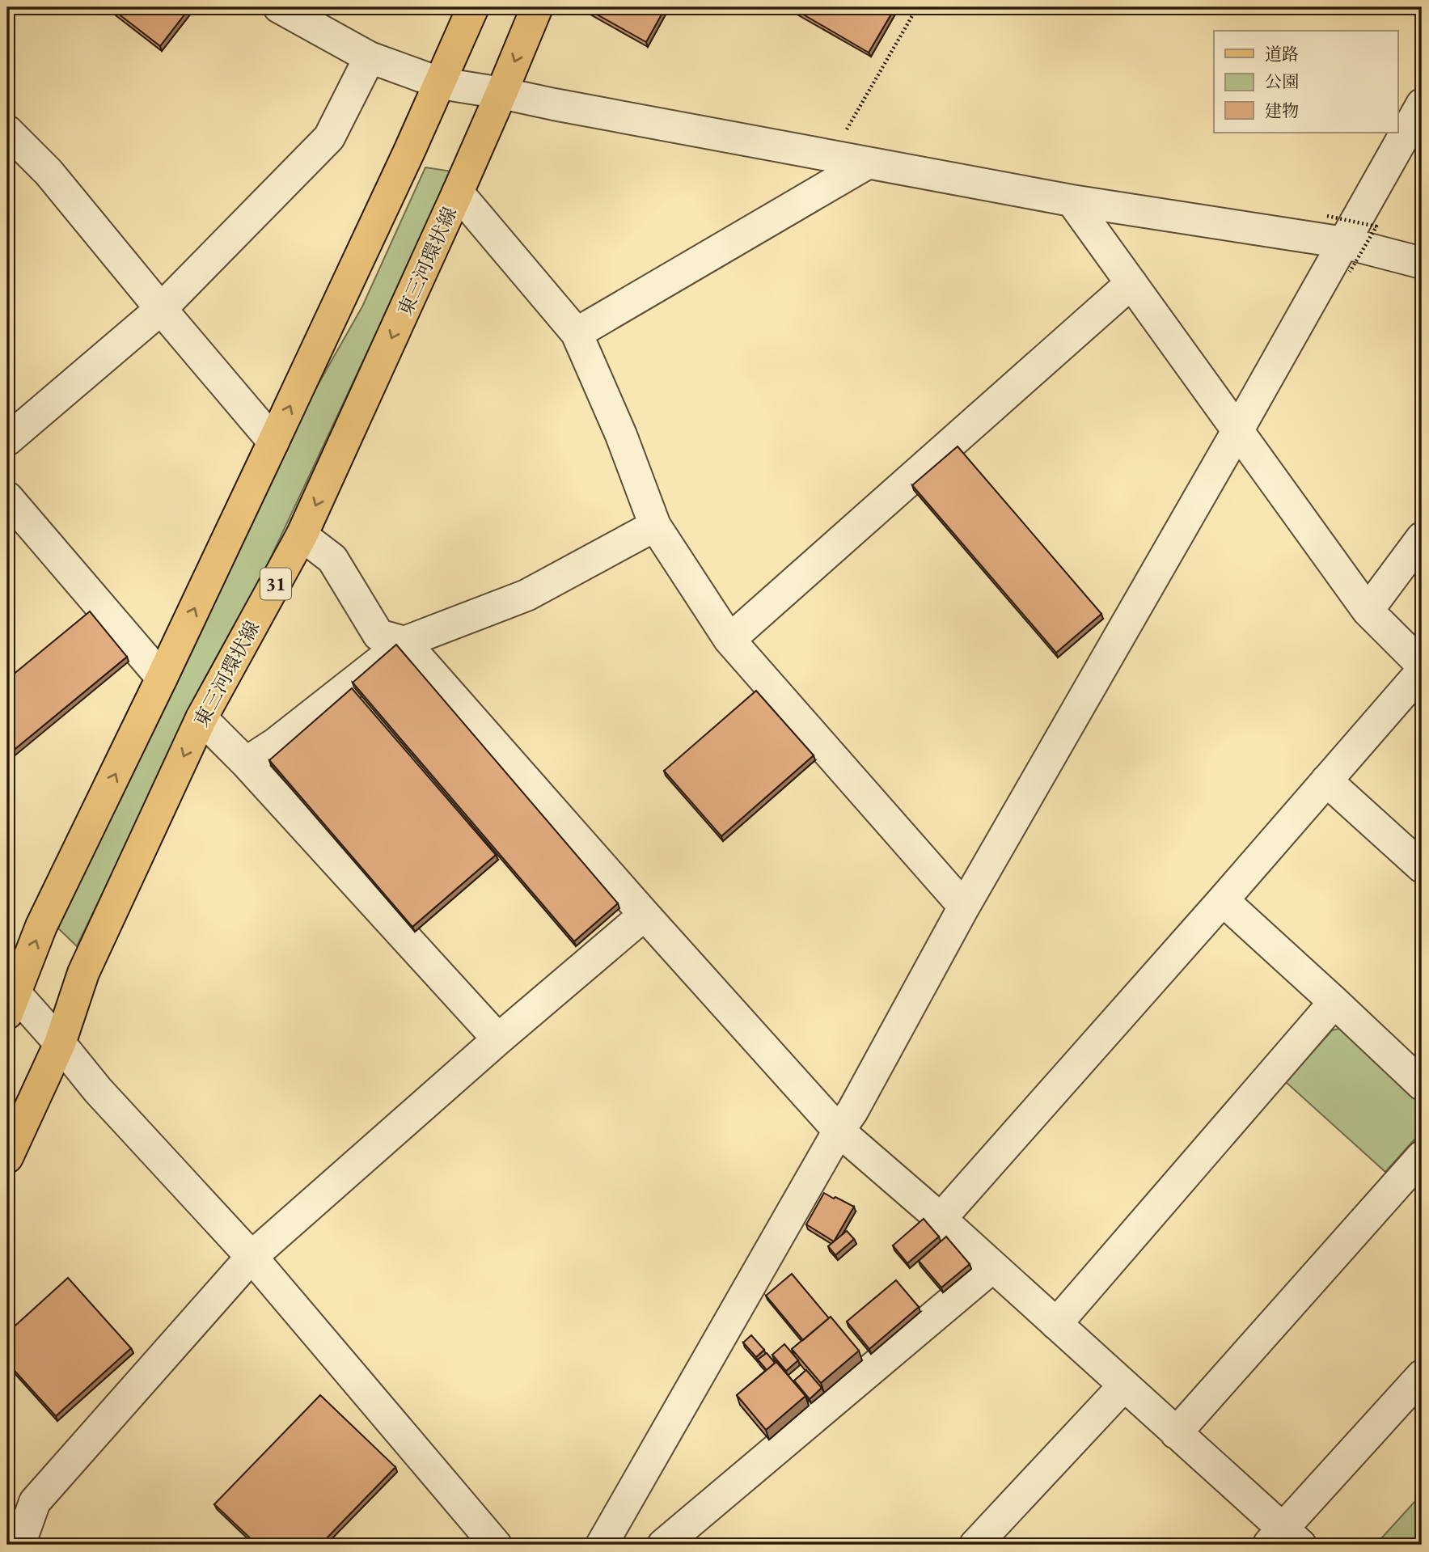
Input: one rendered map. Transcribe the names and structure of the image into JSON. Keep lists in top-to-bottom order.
{
  "streets": {
    "main road": ["東三河環状線", "31"]
  },
  "legend": ["道路", "公園", "建物"]
}
